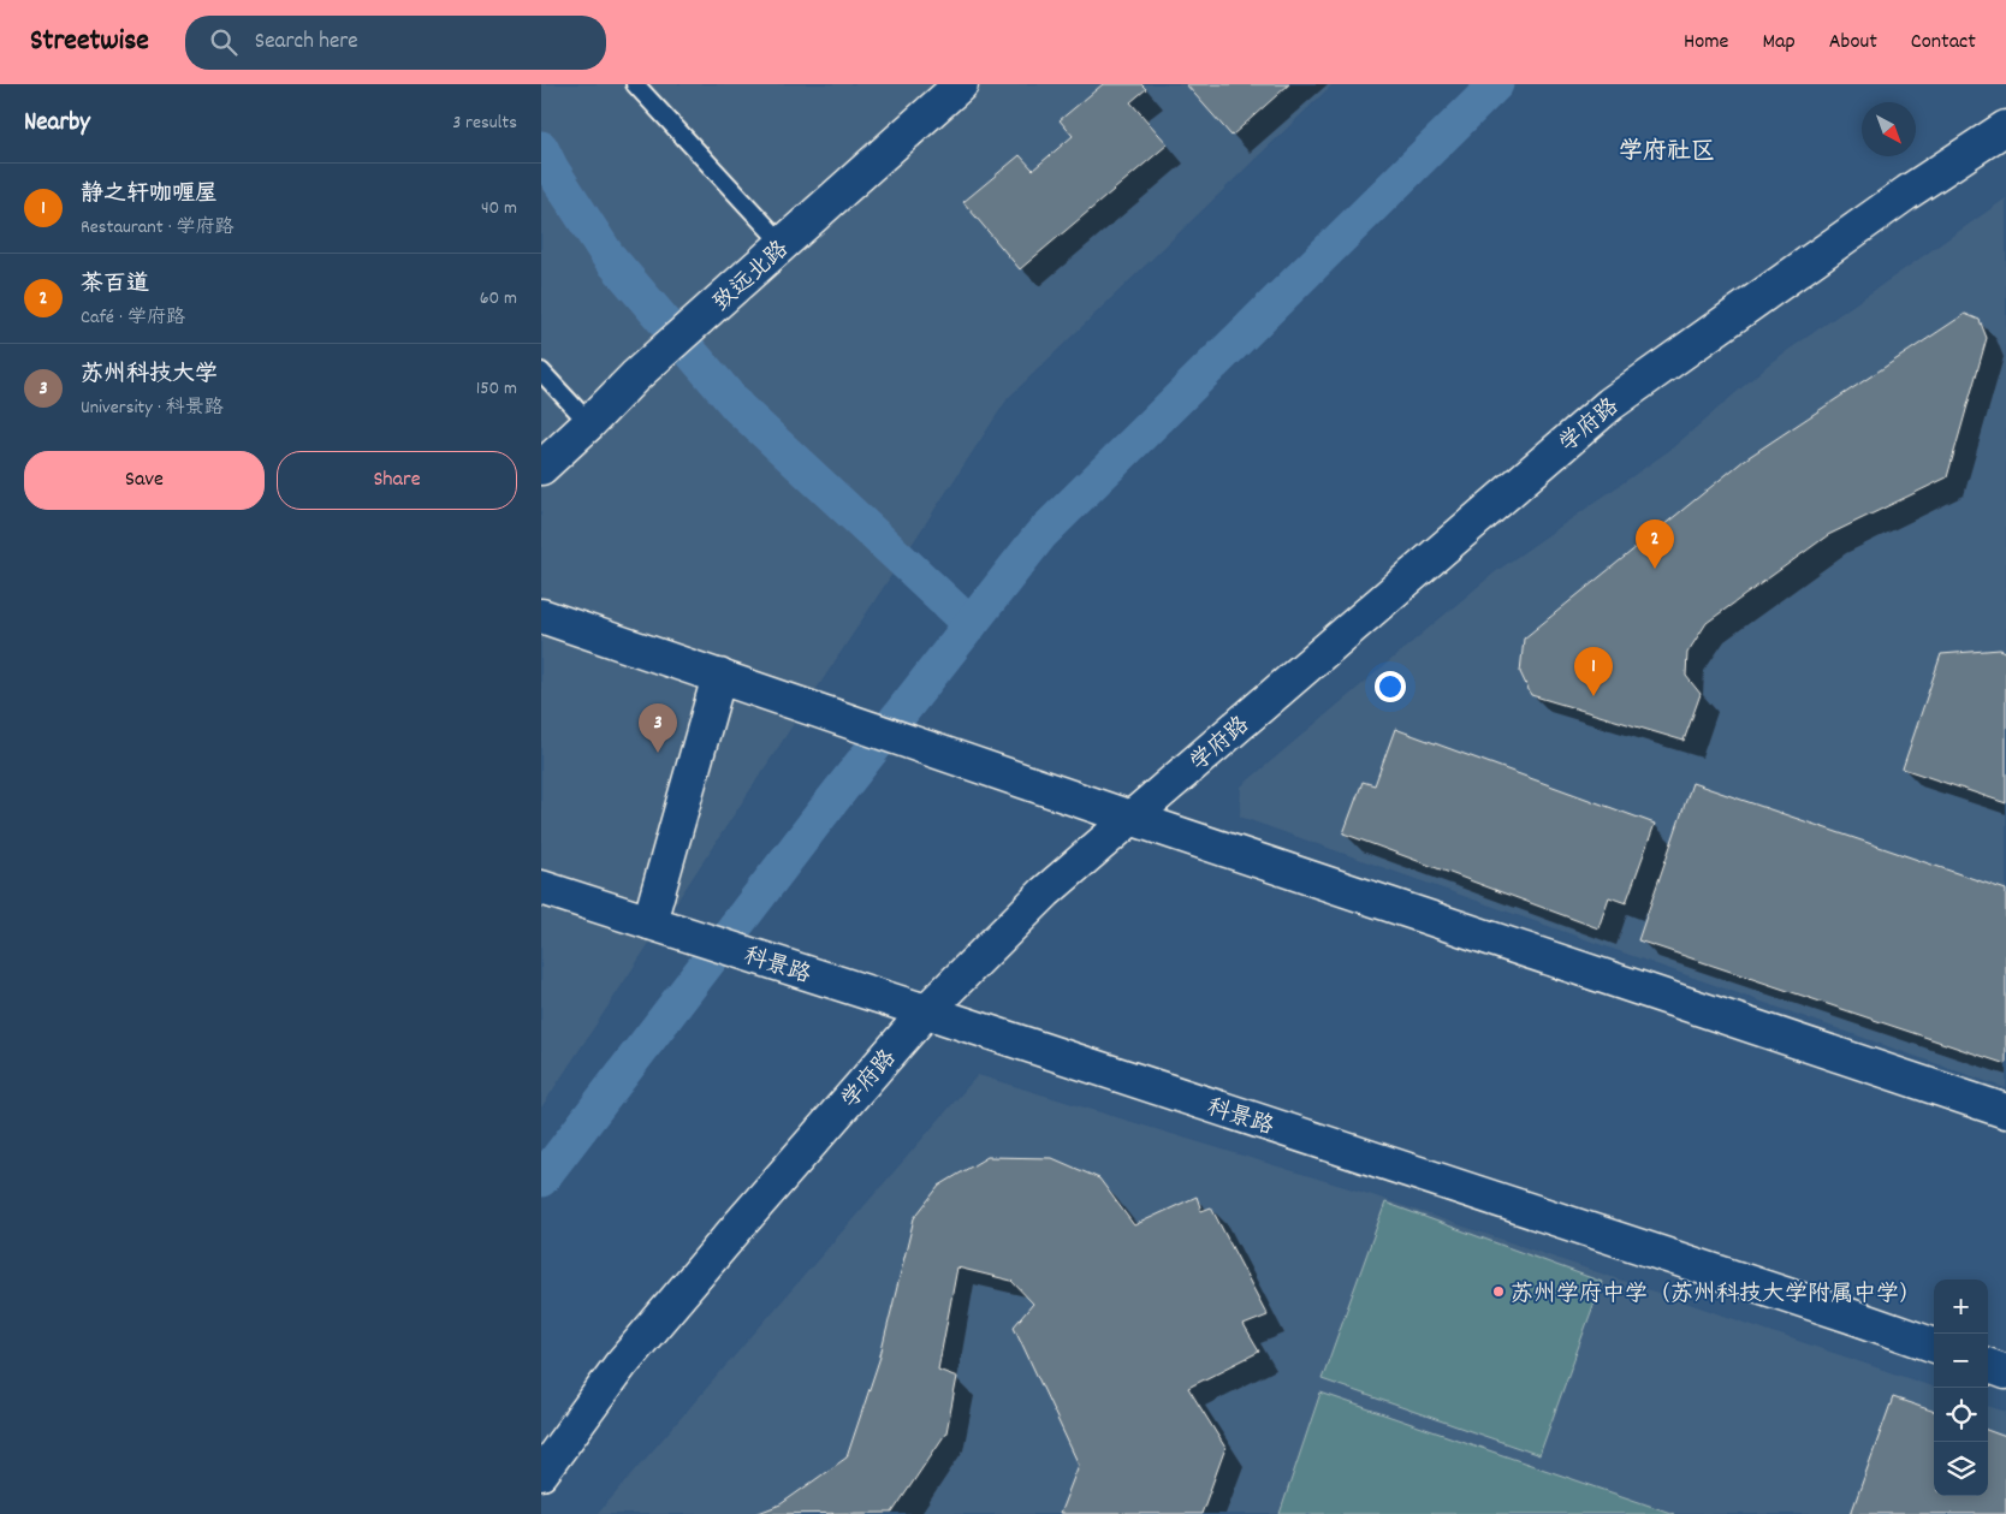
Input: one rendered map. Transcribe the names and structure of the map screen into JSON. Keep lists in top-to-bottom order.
{
  "streets": {
    "street": ["致远北路", "学府路", "科景路"]
  },
  "crossings": [
    ["学府路", "科景路"]
  ],
  "districts": ["学府社区"],
  "places": ["苏州学府中学（苏州科技大学附属中学）"],
  "north": "bottom right",
  "page": {
    "header": "Streetwise",
    "search": "Search here",
    "nav": [
      "Home",
      "Map",
      "About",
      "Contact"
    ],
    "heading": ["Nearby", "3 results"],
    "list": [
      {
        "mark": "1",
        "name": "静之轩咖喱屋",
        "note": "Restaurant · 学府路",
        "value": "40 m"
      },
      {
        "mark": "2",
        "name": "茶百道",
        "note": "Café · 学府路",
        "value": "60 m"
      },
      {
        "mark": "3",
        "name": "苏州科技大学",
        "note": "University · 科景路",
        "value": "150 m"
      }
    ],
    "buttons": ["Save", "Share"],
    "pins": ["2", "1", "3"],
    "map_buttons": ["+", "−"]
  }
}
